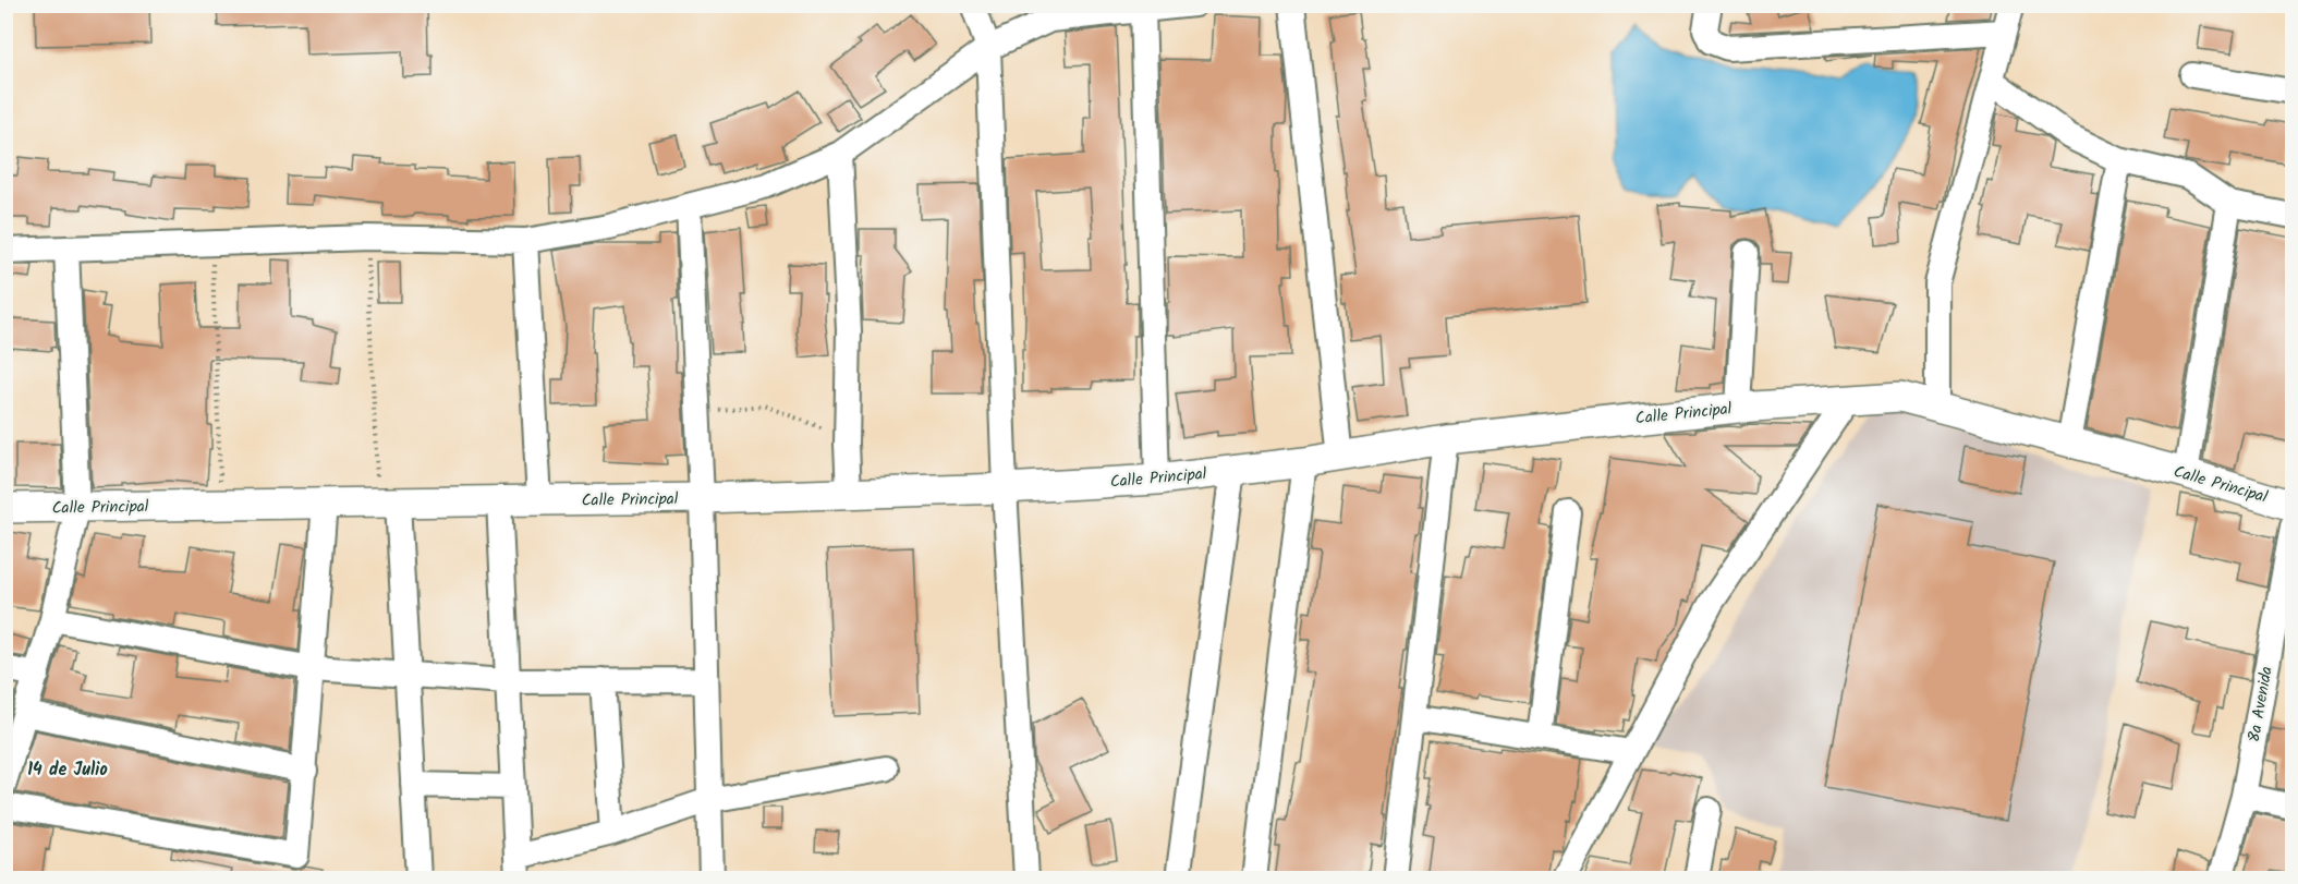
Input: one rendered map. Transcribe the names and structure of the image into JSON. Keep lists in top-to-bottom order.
{
  "streets": {
    "street": ["Calle Principal", "8a Avenida"]
  },
  "districts": ["14 de Julio"]
}
